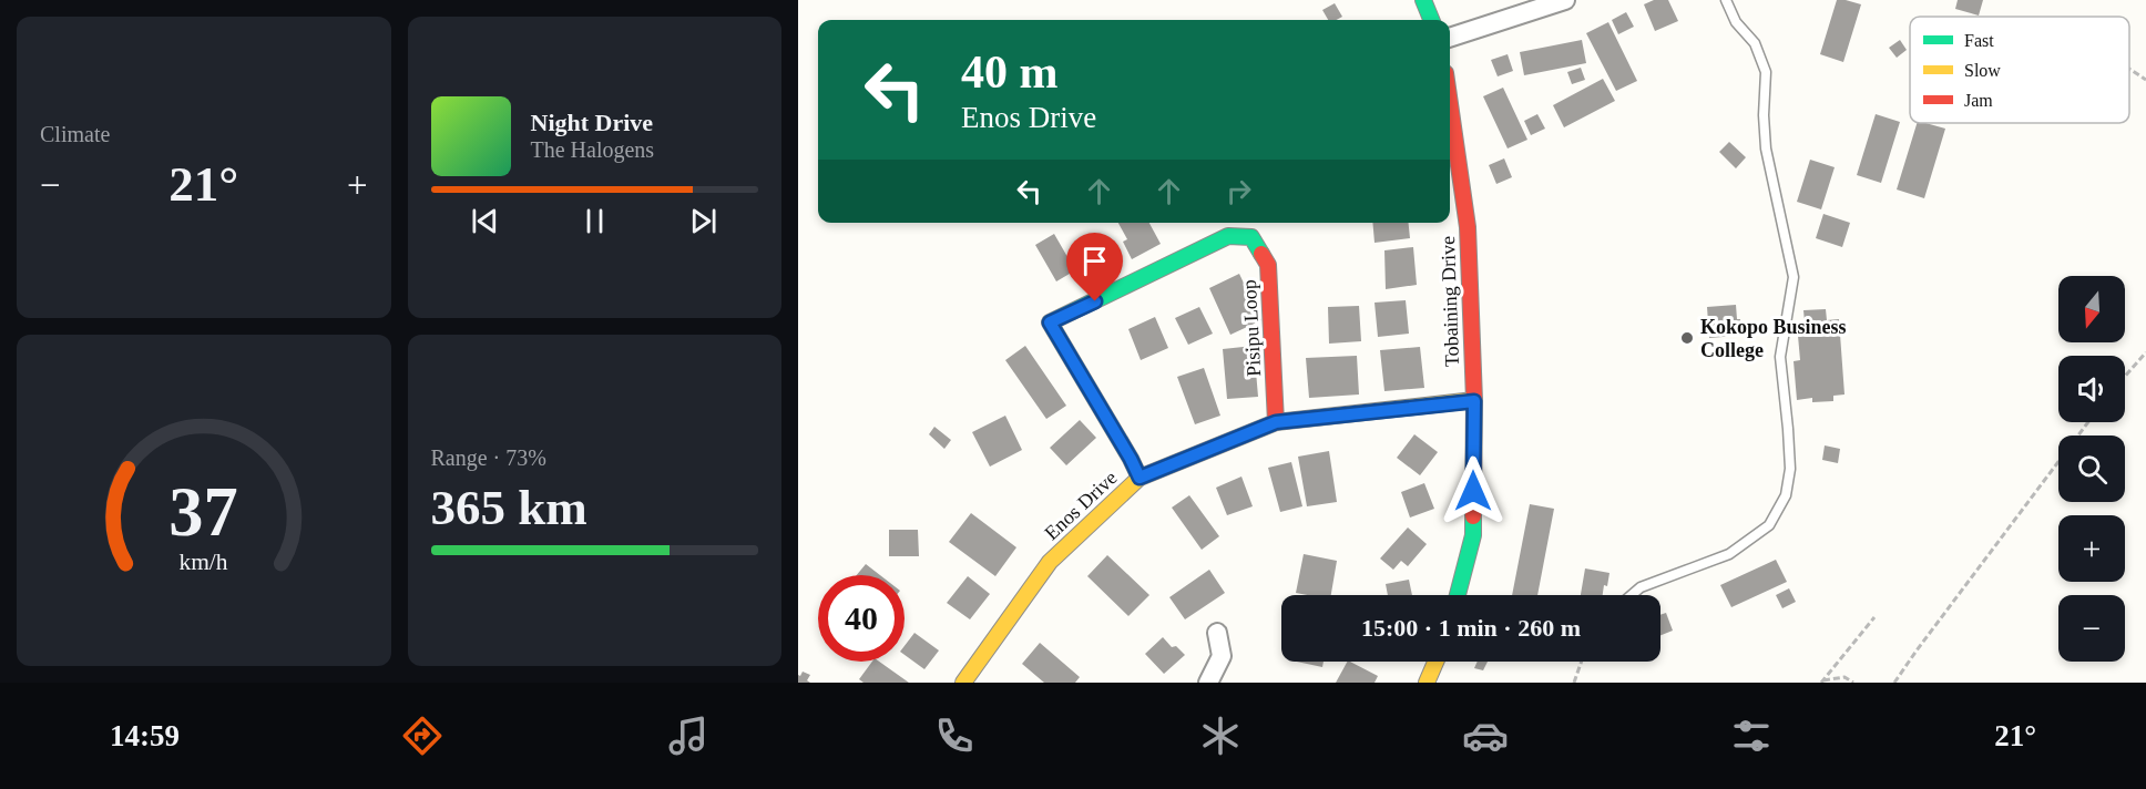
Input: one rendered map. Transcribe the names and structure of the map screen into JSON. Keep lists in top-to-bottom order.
{
  "streets": {
    "street": ["Tobaining Drive", "Pisipu Loop", "Enos Drive"]
  },
  "crossings": [
    ["Tobaining Drive", "Enos Drive"],
    ["Pisipu Loop", "Enos Drive"]
  ],
  "places": ["Kokopo Business College"],
  "legend": ["Fast", "Slow", "Jam"],
  "north": "bottom",
  "page": {
    "tile": [
      "Climate",
      ["Range · 73%", "365 km"]
    ],
    "turn": ["40 m", "Enos Drive"],
    "song": ["Night Drive", "The Halogens"],
    "heat": ["−", "21°", "+"],
    "map_buttons": ["+", "−"],
    "limit": "40",
    "trip": "15:00 · 1 min · 260 m",
    "tabs": ["14:59", "21°"],
    "gauge": ["37", "km/h"]
  }
}
